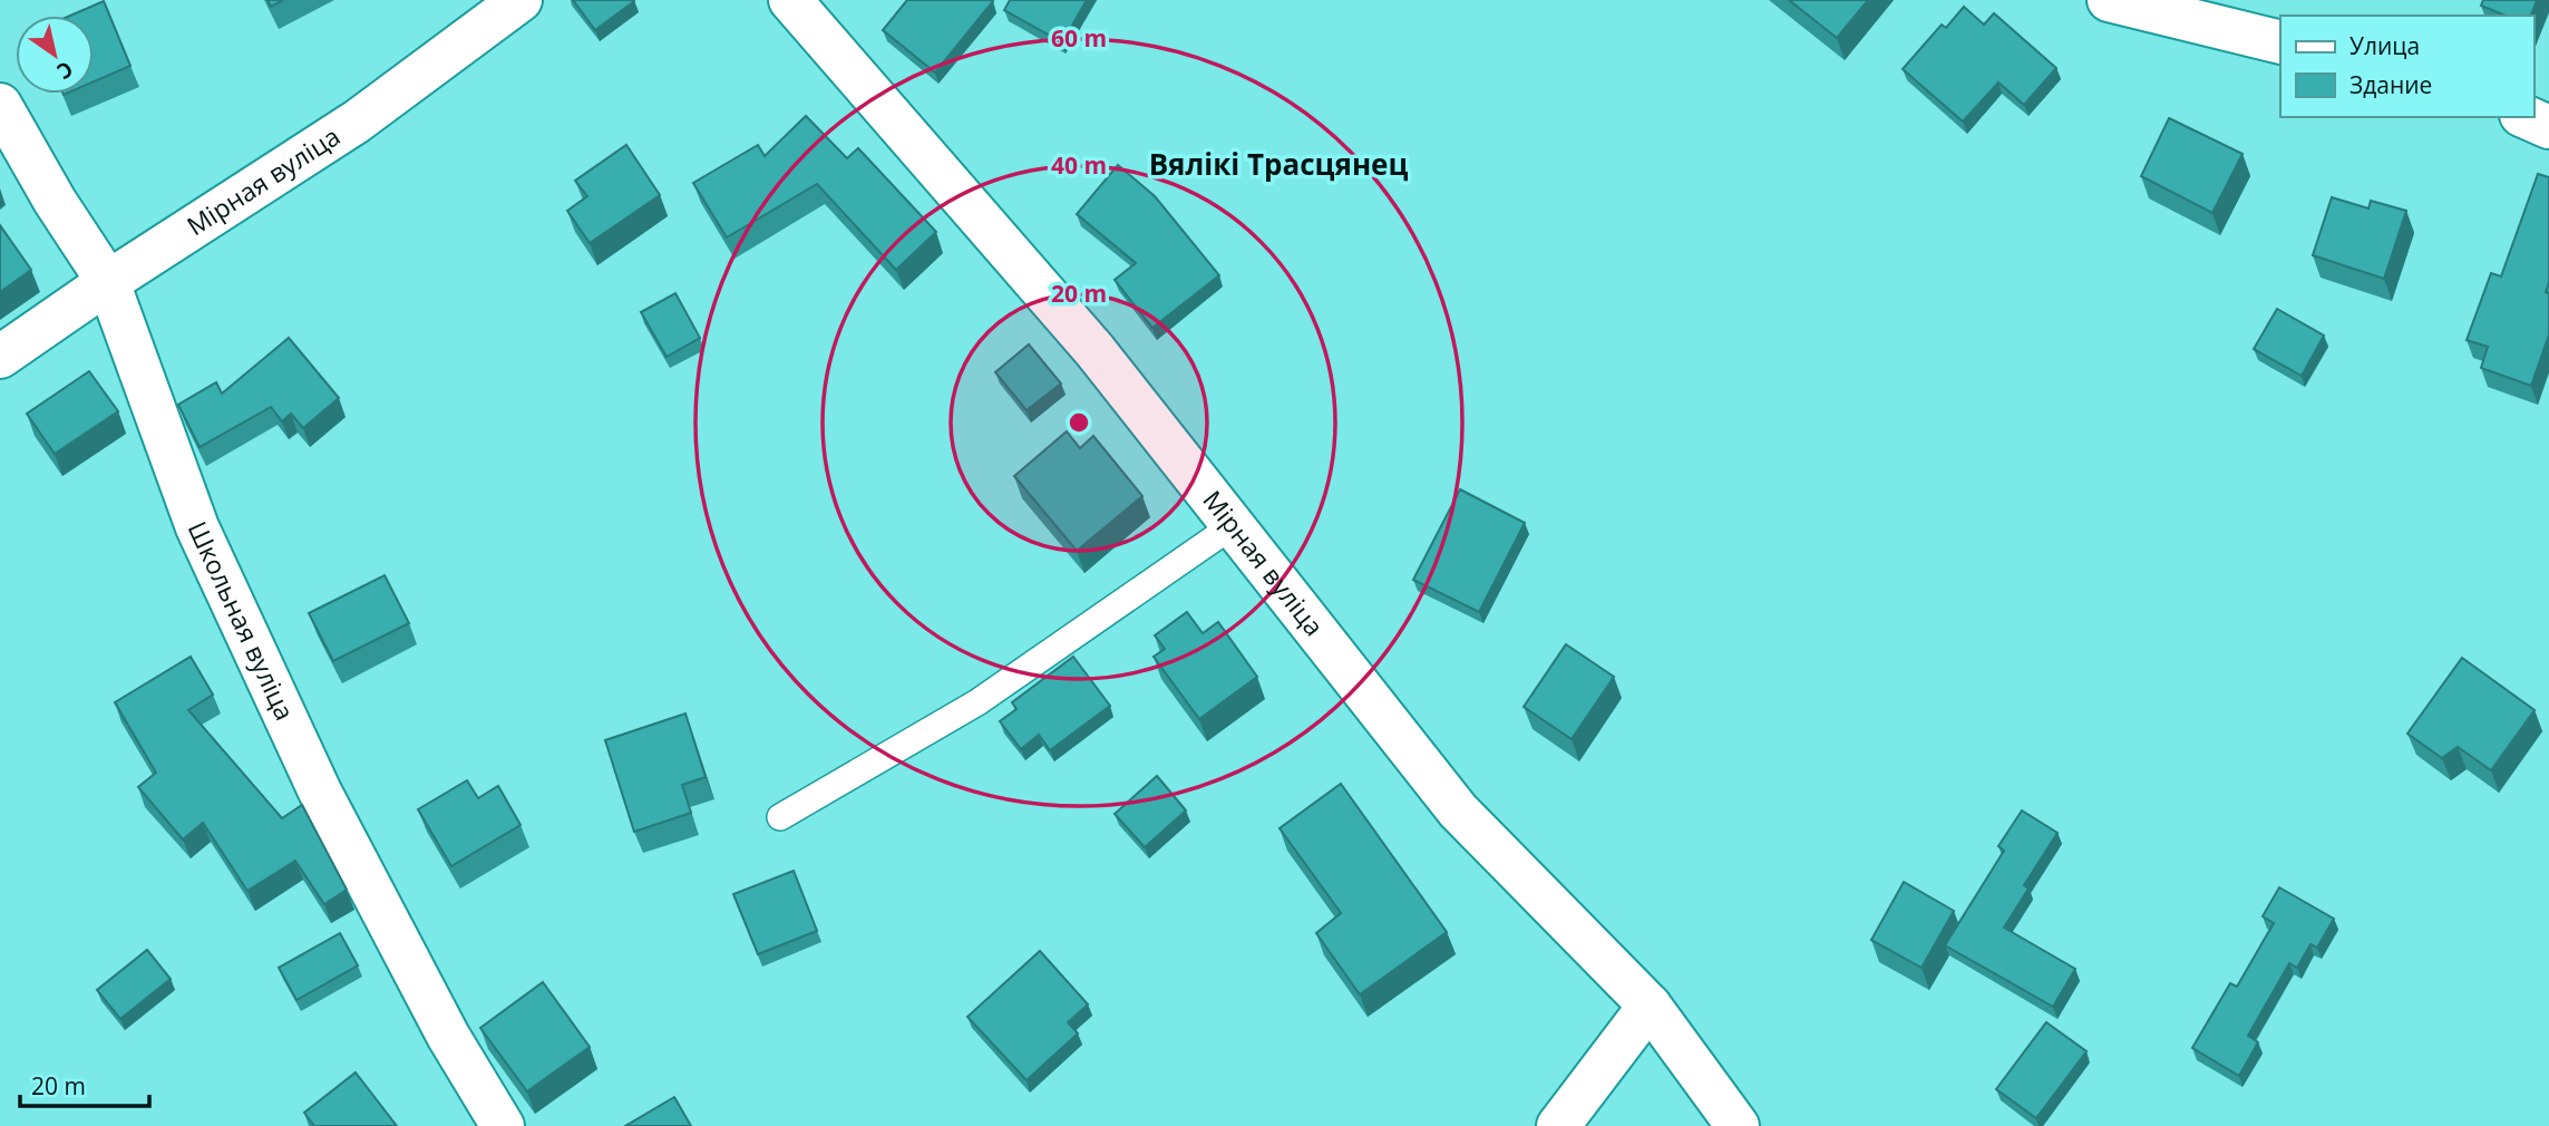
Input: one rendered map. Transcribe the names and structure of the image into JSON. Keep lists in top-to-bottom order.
{
  "streets": {
    "street": ["Мірная вуліца", "Школьная вуліца"]
  },
  "crossings": [
    ["Мірная вуліца", "Школьная вуліца"]
  ],
  "districts": ["Вялікі Трасцянец"],
  "legend": ["Улица", "Здание"],
  "scale_bar": "20 m",
  "north": "bottom right",
  "rings": ["60 m", "40 m", "20 m"]
}
